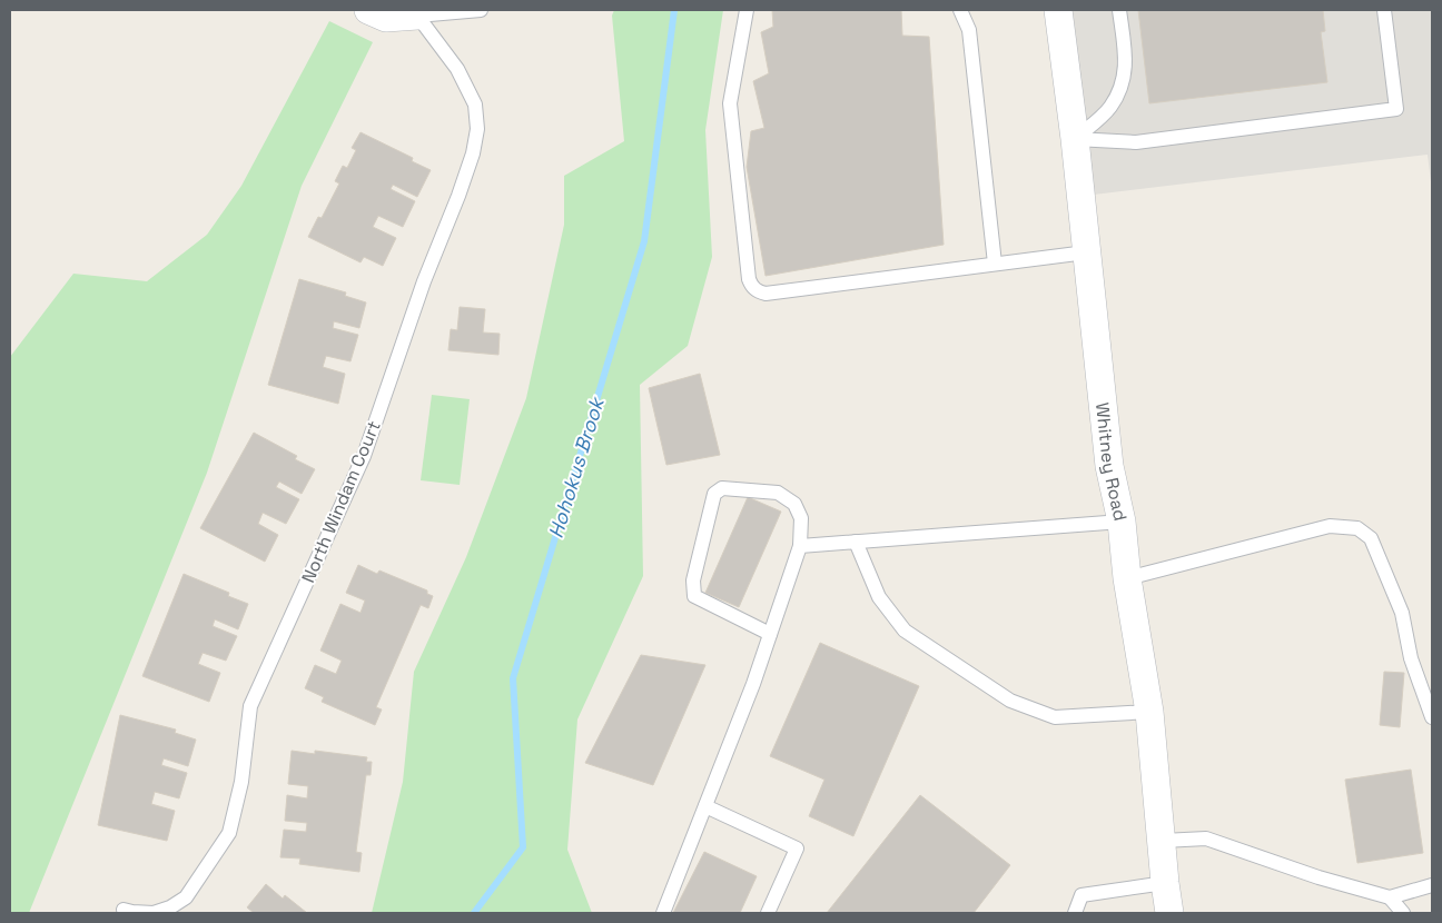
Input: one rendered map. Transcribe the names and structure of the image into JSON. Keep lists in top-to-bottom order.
{
  "streets": {
    "street": ["Whitney Road"],
    "lane": ["North Windam Court"]
  },
  "water": ["Hohokus Brook"]
}
